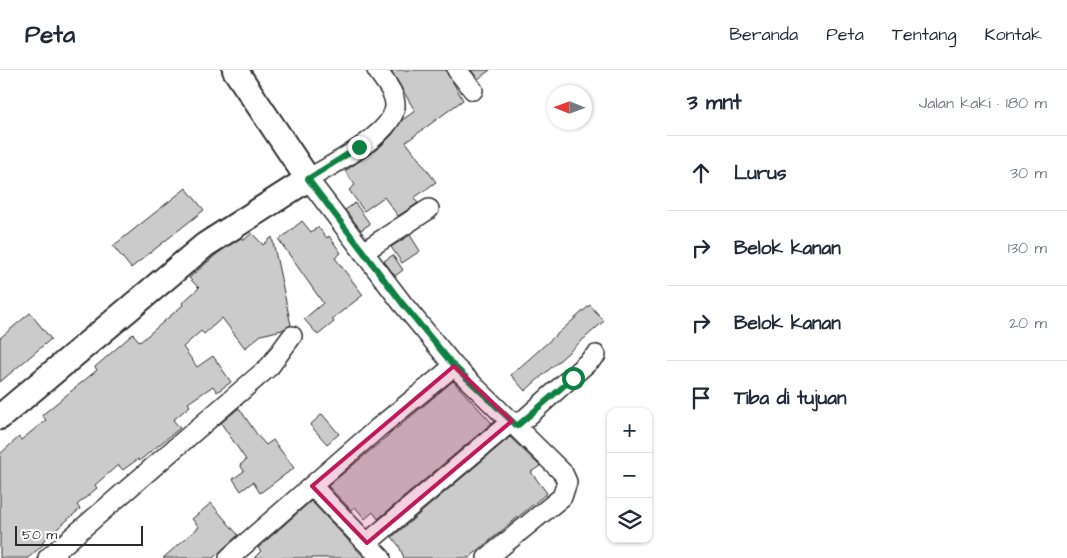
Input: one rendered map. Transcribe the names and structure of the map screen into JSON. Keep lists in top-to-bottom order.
{
  "scale_bar": "50 m",
  "north": "left",
  "page": {
    "header": "Peta",
    "nav": [
      "Beranda",
      "Peta",
      "Tentang",
      "Kontak"
    ],
    "heading": ["3 mnt", "Jalan kaki · 180 m"],
    "list": [
      ["Lurus", "30 m"],
      ["Belok kanan", "130 m"],
      ["Belok kanan", "20 m"],
      "Tiba di tujuan"
    ],
    "map_buttons": ["+", "−"],
    "scale": "50 m"
  }
}
